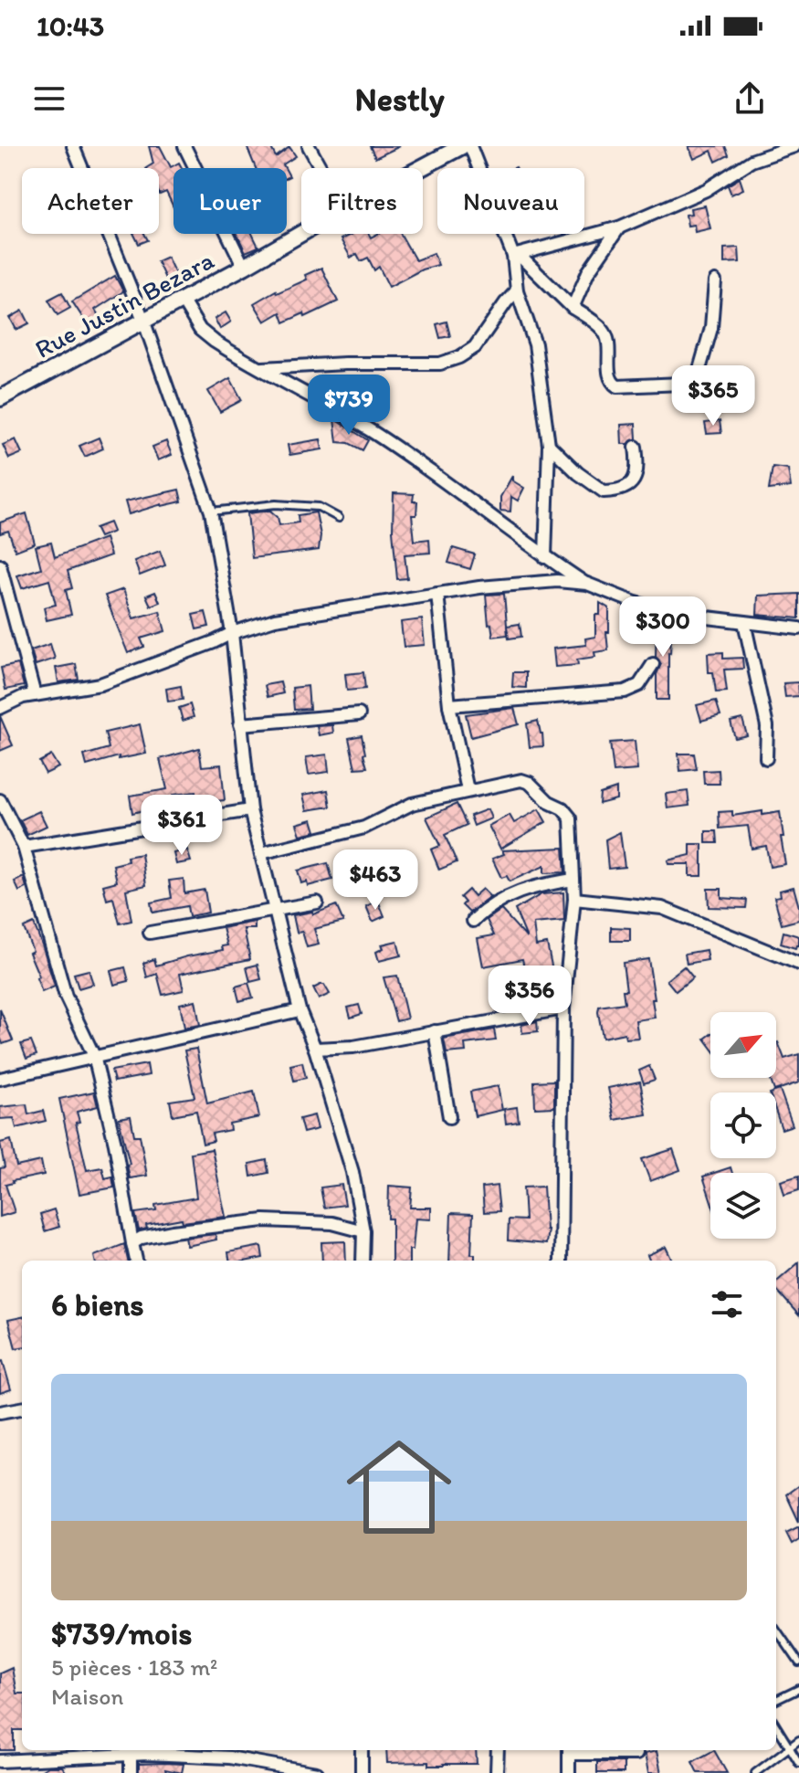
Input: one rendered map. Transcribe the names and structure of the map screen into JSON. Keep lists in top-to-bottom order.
{
  "streets": {
    "street": ["Rue Justin Bezara"]
  },
  "north": "top right",
  "page": {
    "status": "10:43",
    "header": "Nestly",
    "chip": [
      "Acheter",
      "Louer",
      "Filtres",
      "Nouveau"
    ],
    "price": [
      "$365",
      "$739",
      "$300",
      "$361",
      "$463",
      "$356"
    ],
    "heading": "6 biens",
    "list": [
      {
        "name": "$739/mois",
        "note": "5 pièces · 183 m² · Maison"
      }
    ]
  }
}
